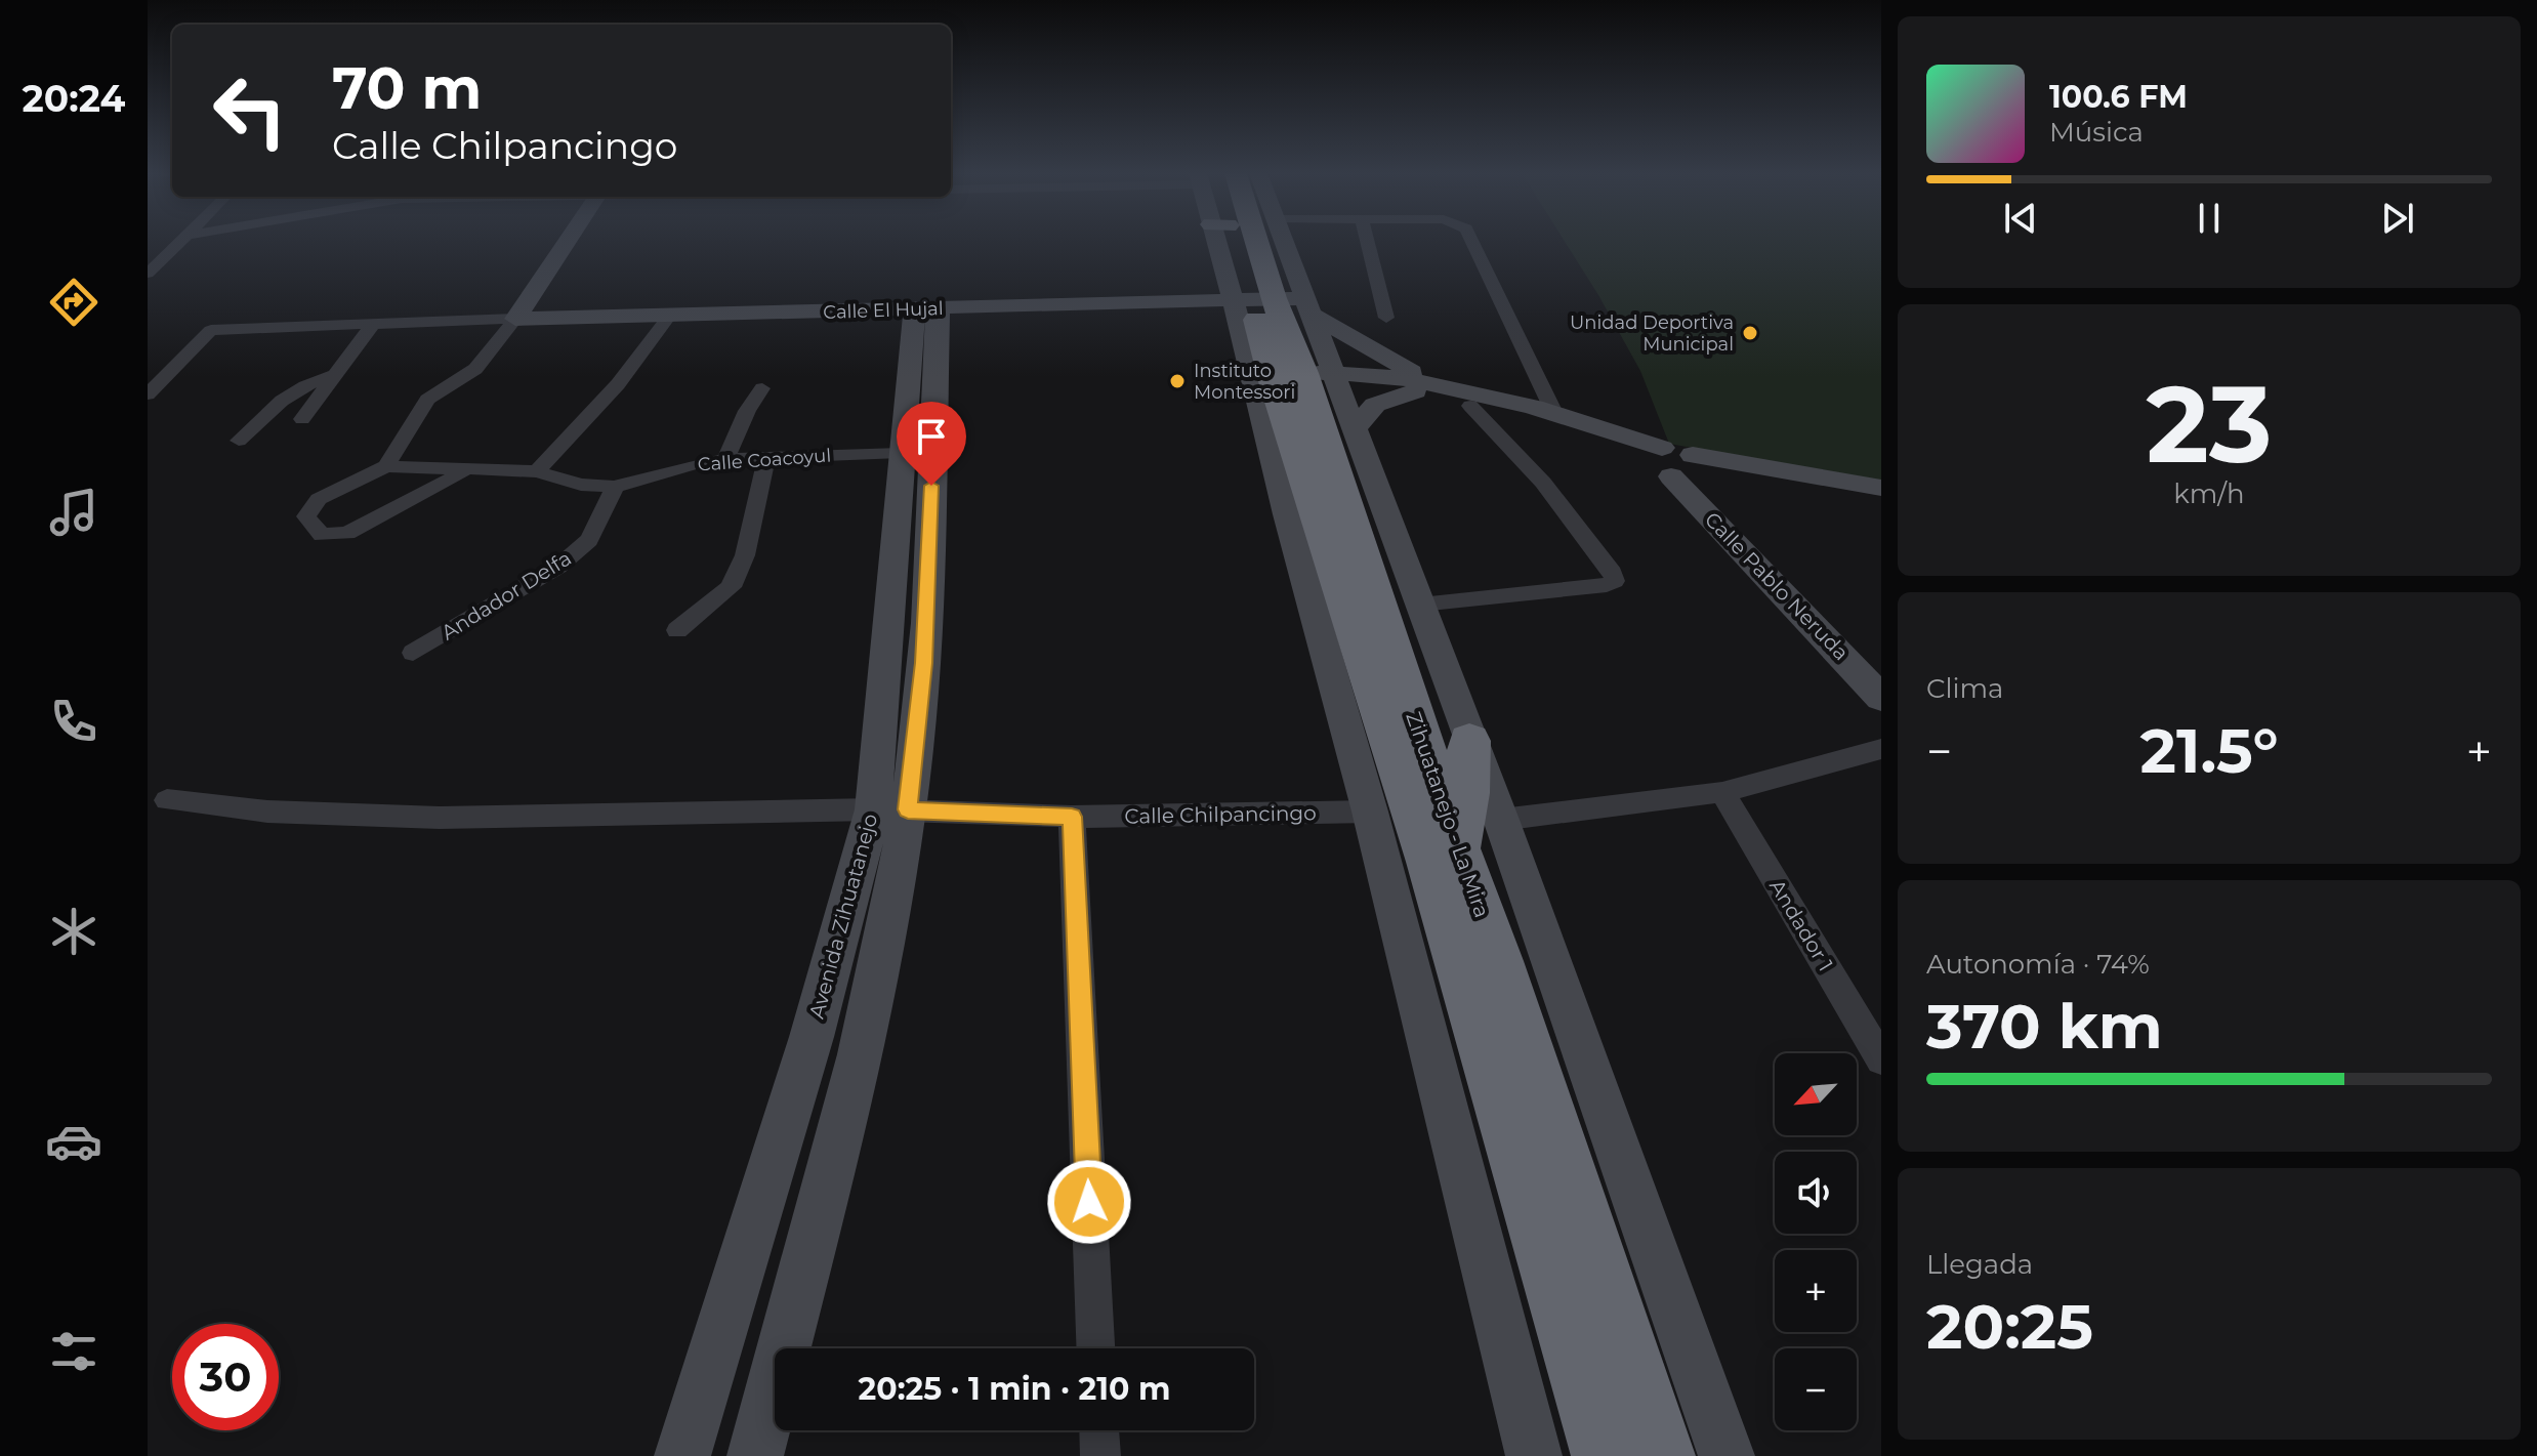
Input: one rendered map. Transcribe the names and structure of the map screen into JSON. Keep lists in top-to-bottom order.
{
  "streets": {
    "highway": ["Zihuatanejo - La Mira"],
    "street": [
      "Calle El Hujal",
      "Calle Coacoyul",
      "Calle Pablo Neruda",
      "Andador Delfa",
      "Calle Chilpancingo",
      "Avenida Zihuatanejo",
      "Andador 1"
    ]
  },
  "crossings": [
    ["Calle El Hujal", "Zihuatanejo - La Mira"],
    ["Calle El Hujal", "Avenida Zihuatanejo"],
    ["Calle Coacoyul", "Andador Delfa"],
    ["Calle Coacoyul", "Avenida Zihuatanejo"],
    ["Calle Chilpancingo", "Avenida Zihuatanejo"]
  ],
  "places": ["Unidad Deportiva Municipal", "Instituto Montessori"],
  "north": "bottom left",
  "page": {
    "tabs": "20:24",
    "turn": ["70 m", "Calle Chilpancingo"],
    "song": ["100.6 FM", "Música"],
    "tile": [
      ["23", "km/h"],
      "Clima",
      ["Autonomía · 74%", "370 km"],
      ["Llegada", "20:25"]
    ],
    "heat": ["−", "21.5°", "+"],
    "map_buttons": ["+", "−"],
    "limit": "30",
    "trip": "20:25 · 1 min · 210 m"
  }
}
